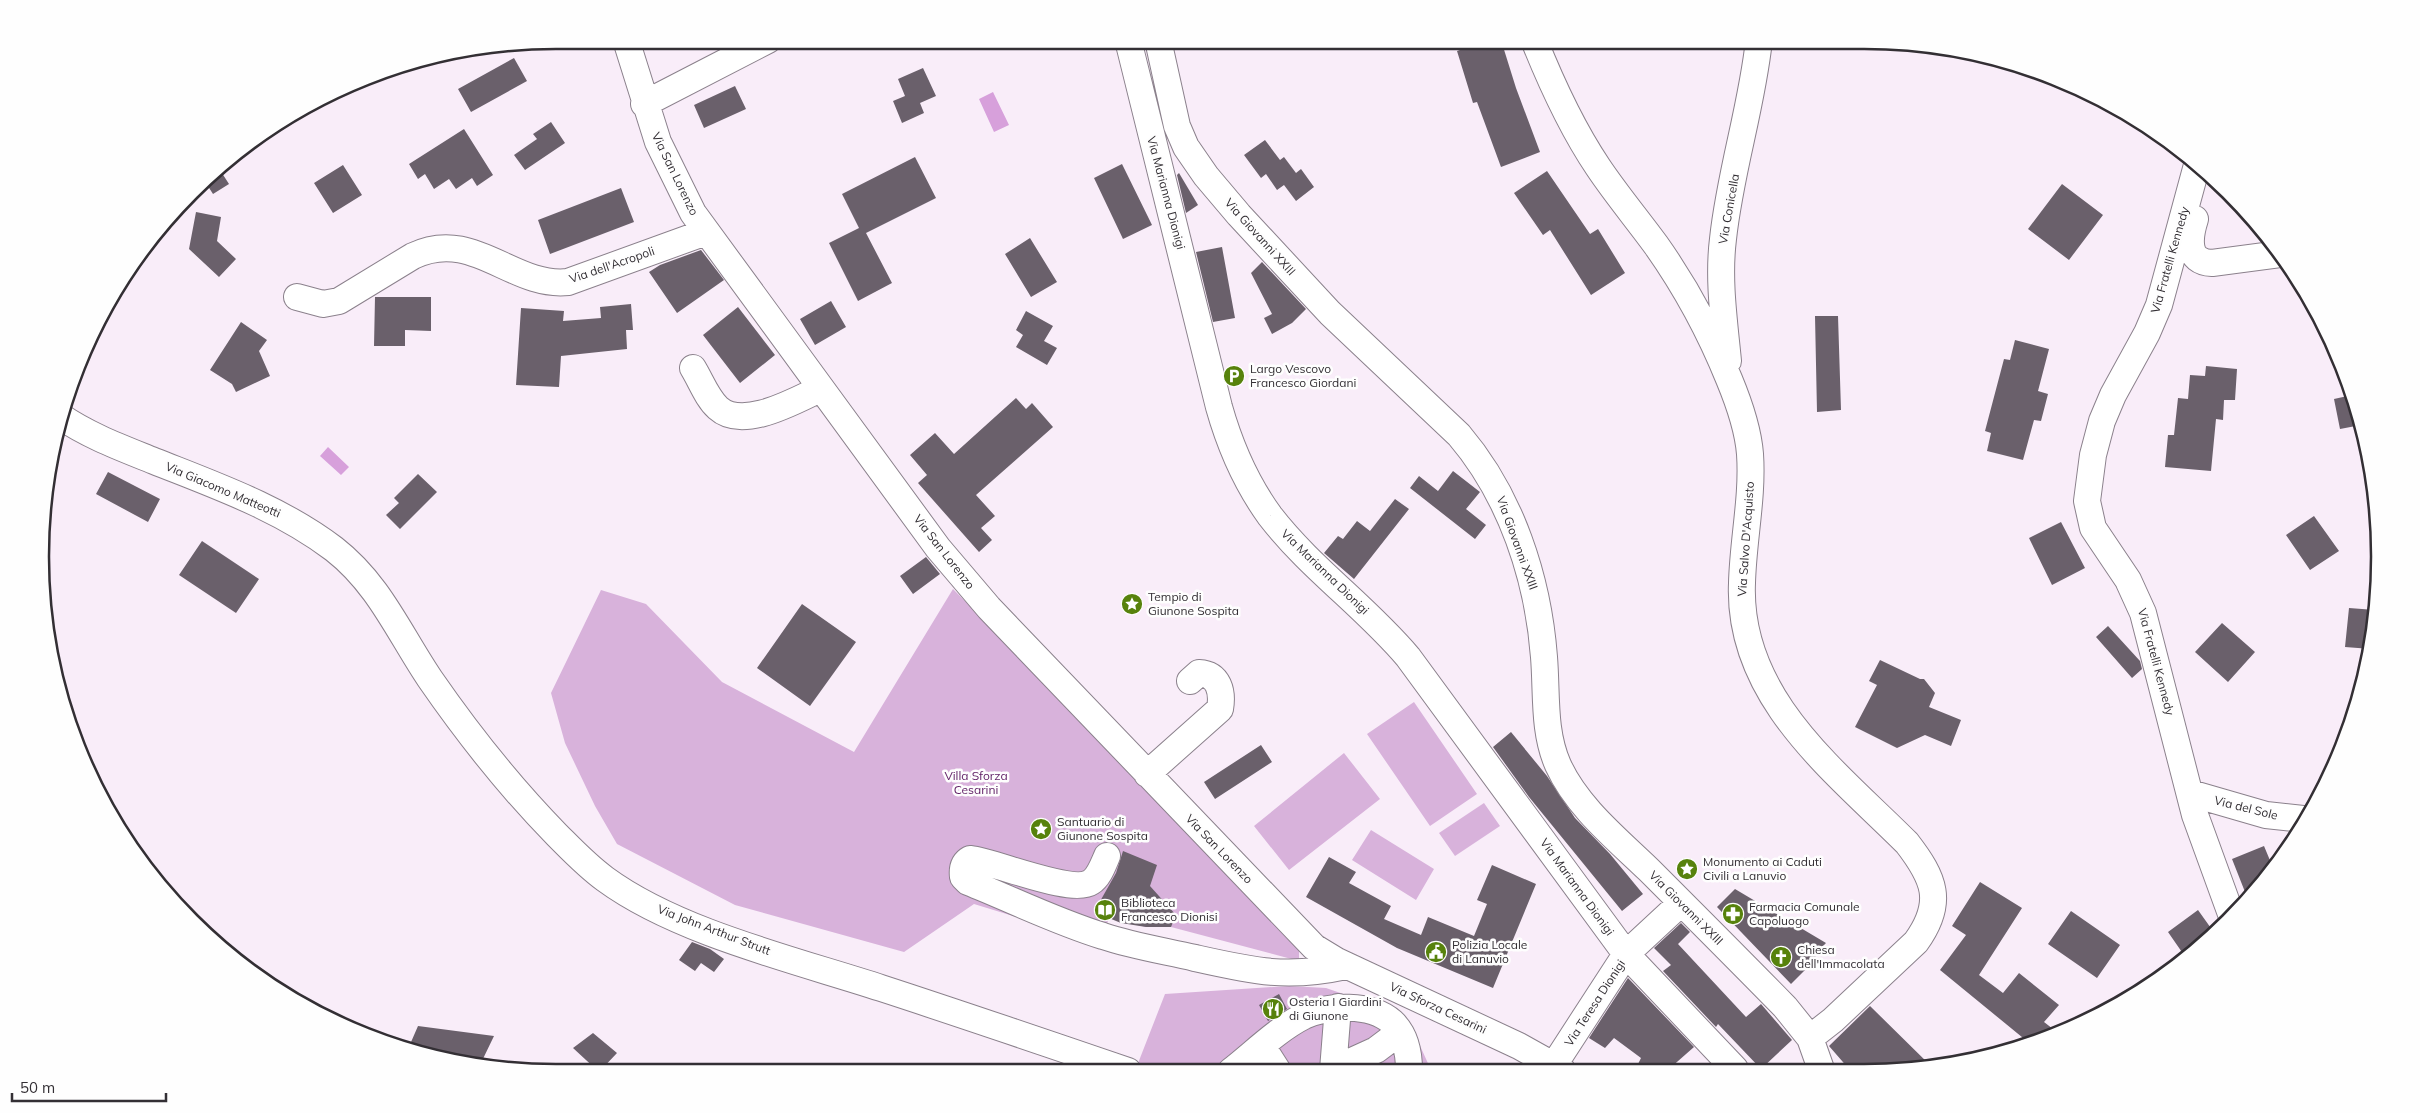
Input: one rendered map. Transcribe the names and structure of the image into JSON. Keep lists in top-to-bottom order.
{
  "streets": {
    "street": [
      "Via San Lorenzo",
      "Via Marianna Dionigi",
      "Via Conicella",
      "Via Giovanni XXIII",
      "Via Fratelli Kennedy",
      "Via dell'Acropoli",
      "Via Giacomo Matteotti",
      "Via Salvo D'Acquisto",
      "Via del Sole",
      "Via John Arthur Strutt",
      "Via Teresa Dionigi",
      "Via Sforza Cesarini"
    ]
  },
  "crossings": [
    ["Via San Lorenzo", "Via dell'Acropoli"],
    ["Via San Lorenzo", "Via Sforza Cesarini"],
    ["Via Marianna Dionigi", "Via Teresa Dionigi"],
    ["Via Conicella", "Via Salvo D'Acquisto"],
    ["Via Giovanni XXIII", "Via Salvo D'Acquisto"],
    ["Via Giovanni XXIII", "Via Teresa Dionigi"],
    ["Via Fratelli Kennedy", "Via del Sole"],
    ["Via Giacomo Matteotti", "Via John Arthur Strutt"]
  ],
  "parks": ["Villa Sforza Cesarini"],
  "places": {
    "parking": ["Largo Vescovo Francesco Giordani"],
    "place": ["Tempio di Giunone Sospita", "Santuario di Giunone Sospita", "Monumento ai Caduti Civili a Lanuvio"],
    "library": ["Biblioteca Francesco Dionisi"],
    "pharmacy": ["Farmacia Comunale Capoluogo"],
    "public building": ["Polizia Locale di Lanuvio"],
    "church": ["Chiesa dell'Immacolata"],
    "restaurant": ["Osteria I Giardini di Giunone"]
  },
  "scale_bar": "50 m"
}
